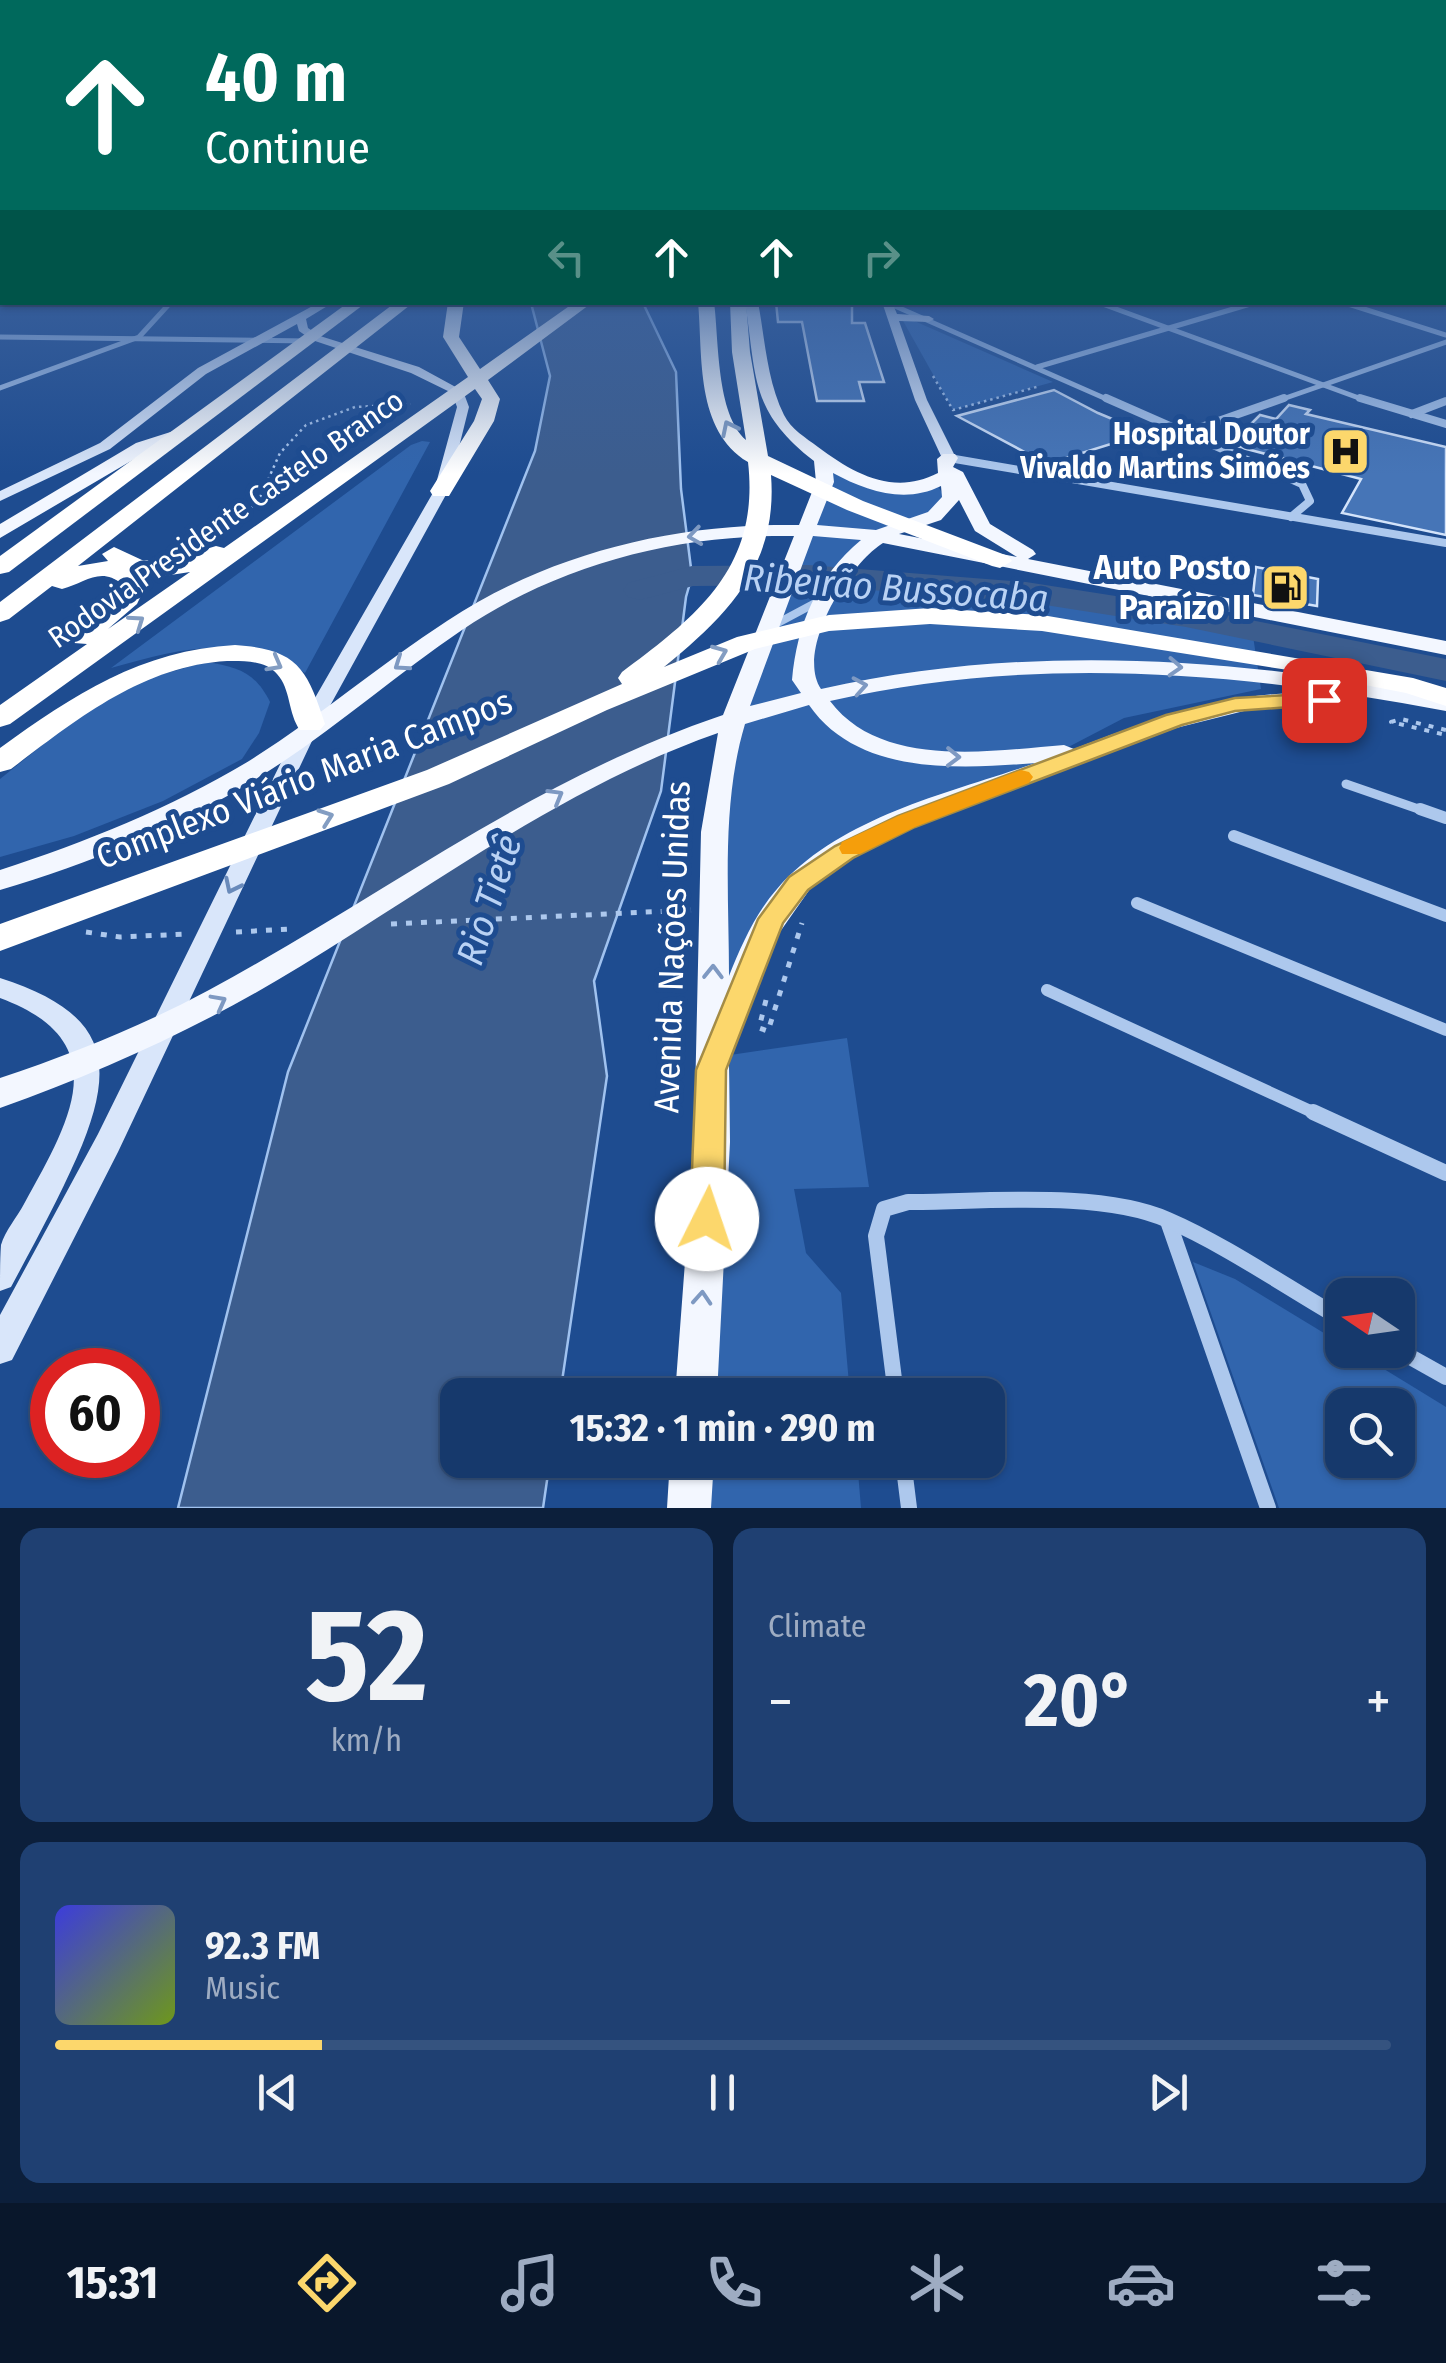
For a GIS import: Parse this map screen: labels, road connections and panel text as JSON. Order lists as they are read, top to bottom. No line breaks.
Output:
{"streets":{"highway":["Rodovia Presidente Castelo Branco","Complexo Viário Maria Campos"],"main road":["Avenida Nações Unidas"]},"one_way":["Complexo Viário Maria Campos","Avenida Nações Unidas"],"water":["Ribeirão Bussocaba","Rio Tietê"],"places":{"hospital":["Hospital Doutor Vivaldo Martins Simões"],"fuel station":["Auto Posto Paraízo II"]},"north":"left","page":{"turn":["40 m","Continue"],"limit":"60","trip":"15:32 · 1 min · 290 m","tile":[["52","km/h"],"Climate"],"heat":["−","20°","+"],"song":["92.3 FM","Music"],"tabs":"15:31"}}
